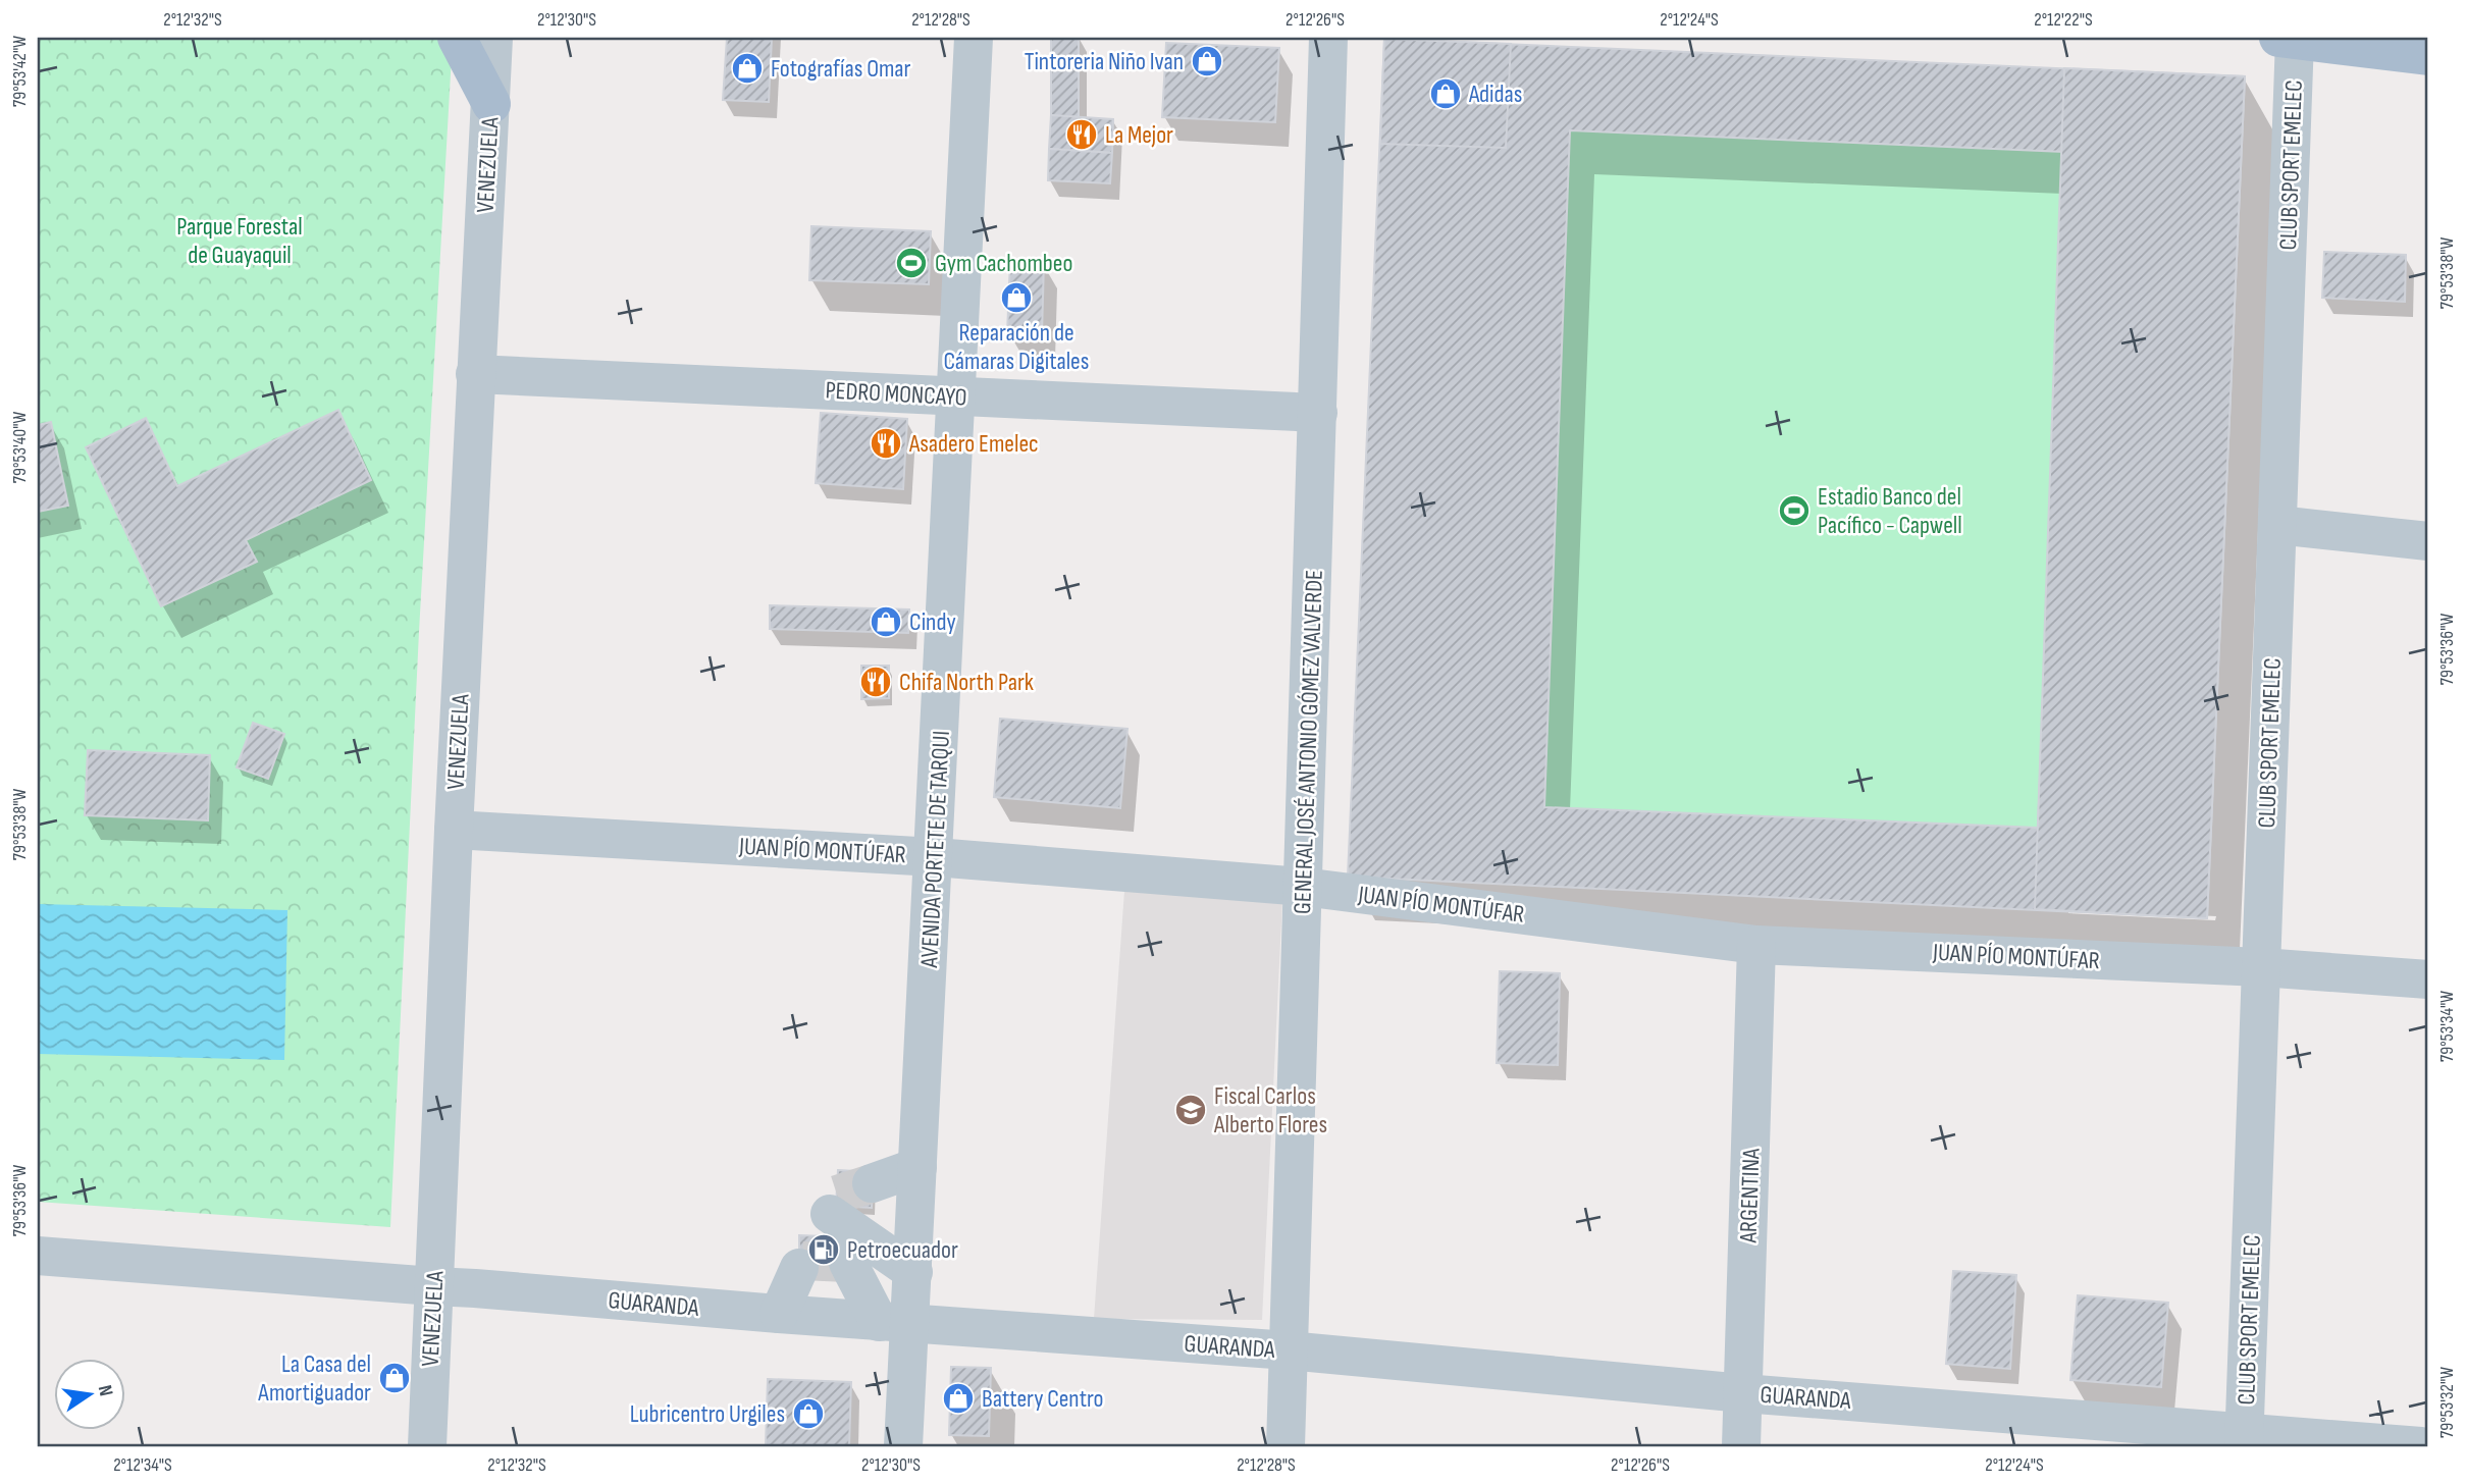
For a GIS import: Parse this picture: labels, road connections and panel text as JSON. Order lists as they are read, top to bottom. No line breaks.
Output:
{"streets":{"street":["VENEZUELA","CLUB SPORT EMELEC","PEDRO MONCAYO","GENERAL JOSÉ ANTONIO GÓMEZ VALVERDE","AVENIDA PORTETE DE TARQUI","JUAN PÍO MONTÚFAR","ARGENTINA","GUARANDA"]},"crossings":[["VENEZUELA","PEDRO MONCAYO"],["VENEZUELA","JUAN PÍO MONTÚFAR"],["VENEZUELA","GUARANDA"],["CLUB SPORT EMELEC","JUAN PÍO MONTÚFAR"],["CLUB SPORT EMELEC","GUARANDA"],["PEDRO MONCAYO","GENERAL JOSÉ ANTONIO GÓMEZ VALVERDE"],["PEDRO MONCAYO","AVENIDA PORTETE DE TARQUI"],["GENERAL JOSÉ ANTONIO GÓMEZ VALVERDE","JUAN PÍO MONTÚFAR"],["GENERAL JOSÉ ANTONIO GÓMEZ VALVERDE","GUARANDA"],["AVENIDA PORTETE DE TARQUI","JUAN PÍO MONTÚFAR"],["AVENIDA PORTETE DE TARQUI","GUARANDA"],["JUAN PÍO MONTÚFAR","ARGENTINA"],["ARGENTINA","GUARANDA"]],"parks":["Parque Forestal de Guayaquil"],"places":{"shop":["Tintoreria Niño Ivan","Fotografías Omar","Adidas","Reparación de Cámaras Digitales","Cindy","La Casa del Amortiguador","Battery Centro","Lubricentro Urgiles"],"restaurant":["La Mejor","Asadero Emelec","Chifa North Park"],"sports":["Gym Cachombeo","Estadio Banco del Pacífico - Capwell"],"school or university":["Fiscal Carlos Alberto Flores"],"fuel station":["Petroecuador"]},"north":"right","coordinates":["2°12'32\"S","2°12'30\"S","2°12'28\"S","2°12'26\"S","2°12'24\"S","2°12'22\"S","79°53'42\"W","79°53'38\"W","79°53'40\"W","79°53'36\"W","79°53'34\"W","79°53'32\"W","2°12'34\"S"]}
